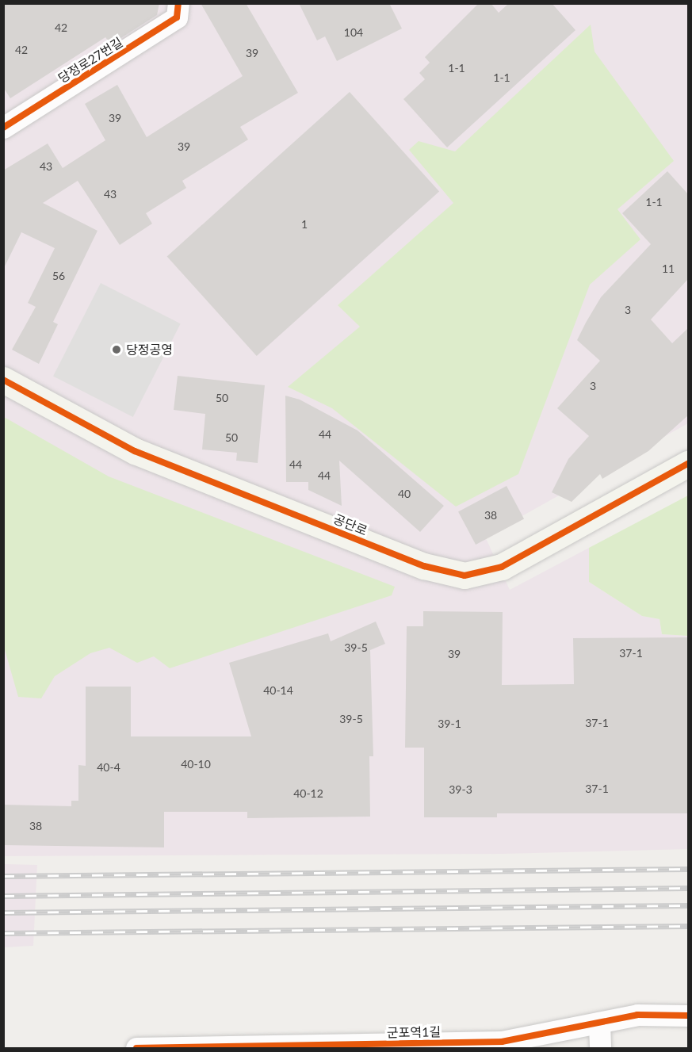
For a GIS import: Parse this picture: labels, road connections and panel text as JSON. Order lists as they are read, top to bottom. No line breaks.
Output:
{"streets":{"street":["당정로27번길","공단로","군포역1길"]},"places":["당정공영"],"house_numbers":["42","104","42","39","1-1","1-1","39","39","43","43","1-1","1","11","56","3","3","50","44","50","44","44","40","38","39-5","37-1","39","40-14","39-5","37-1","39-1","40-10","40-4","37-1","39-3","40-12","38"]}
